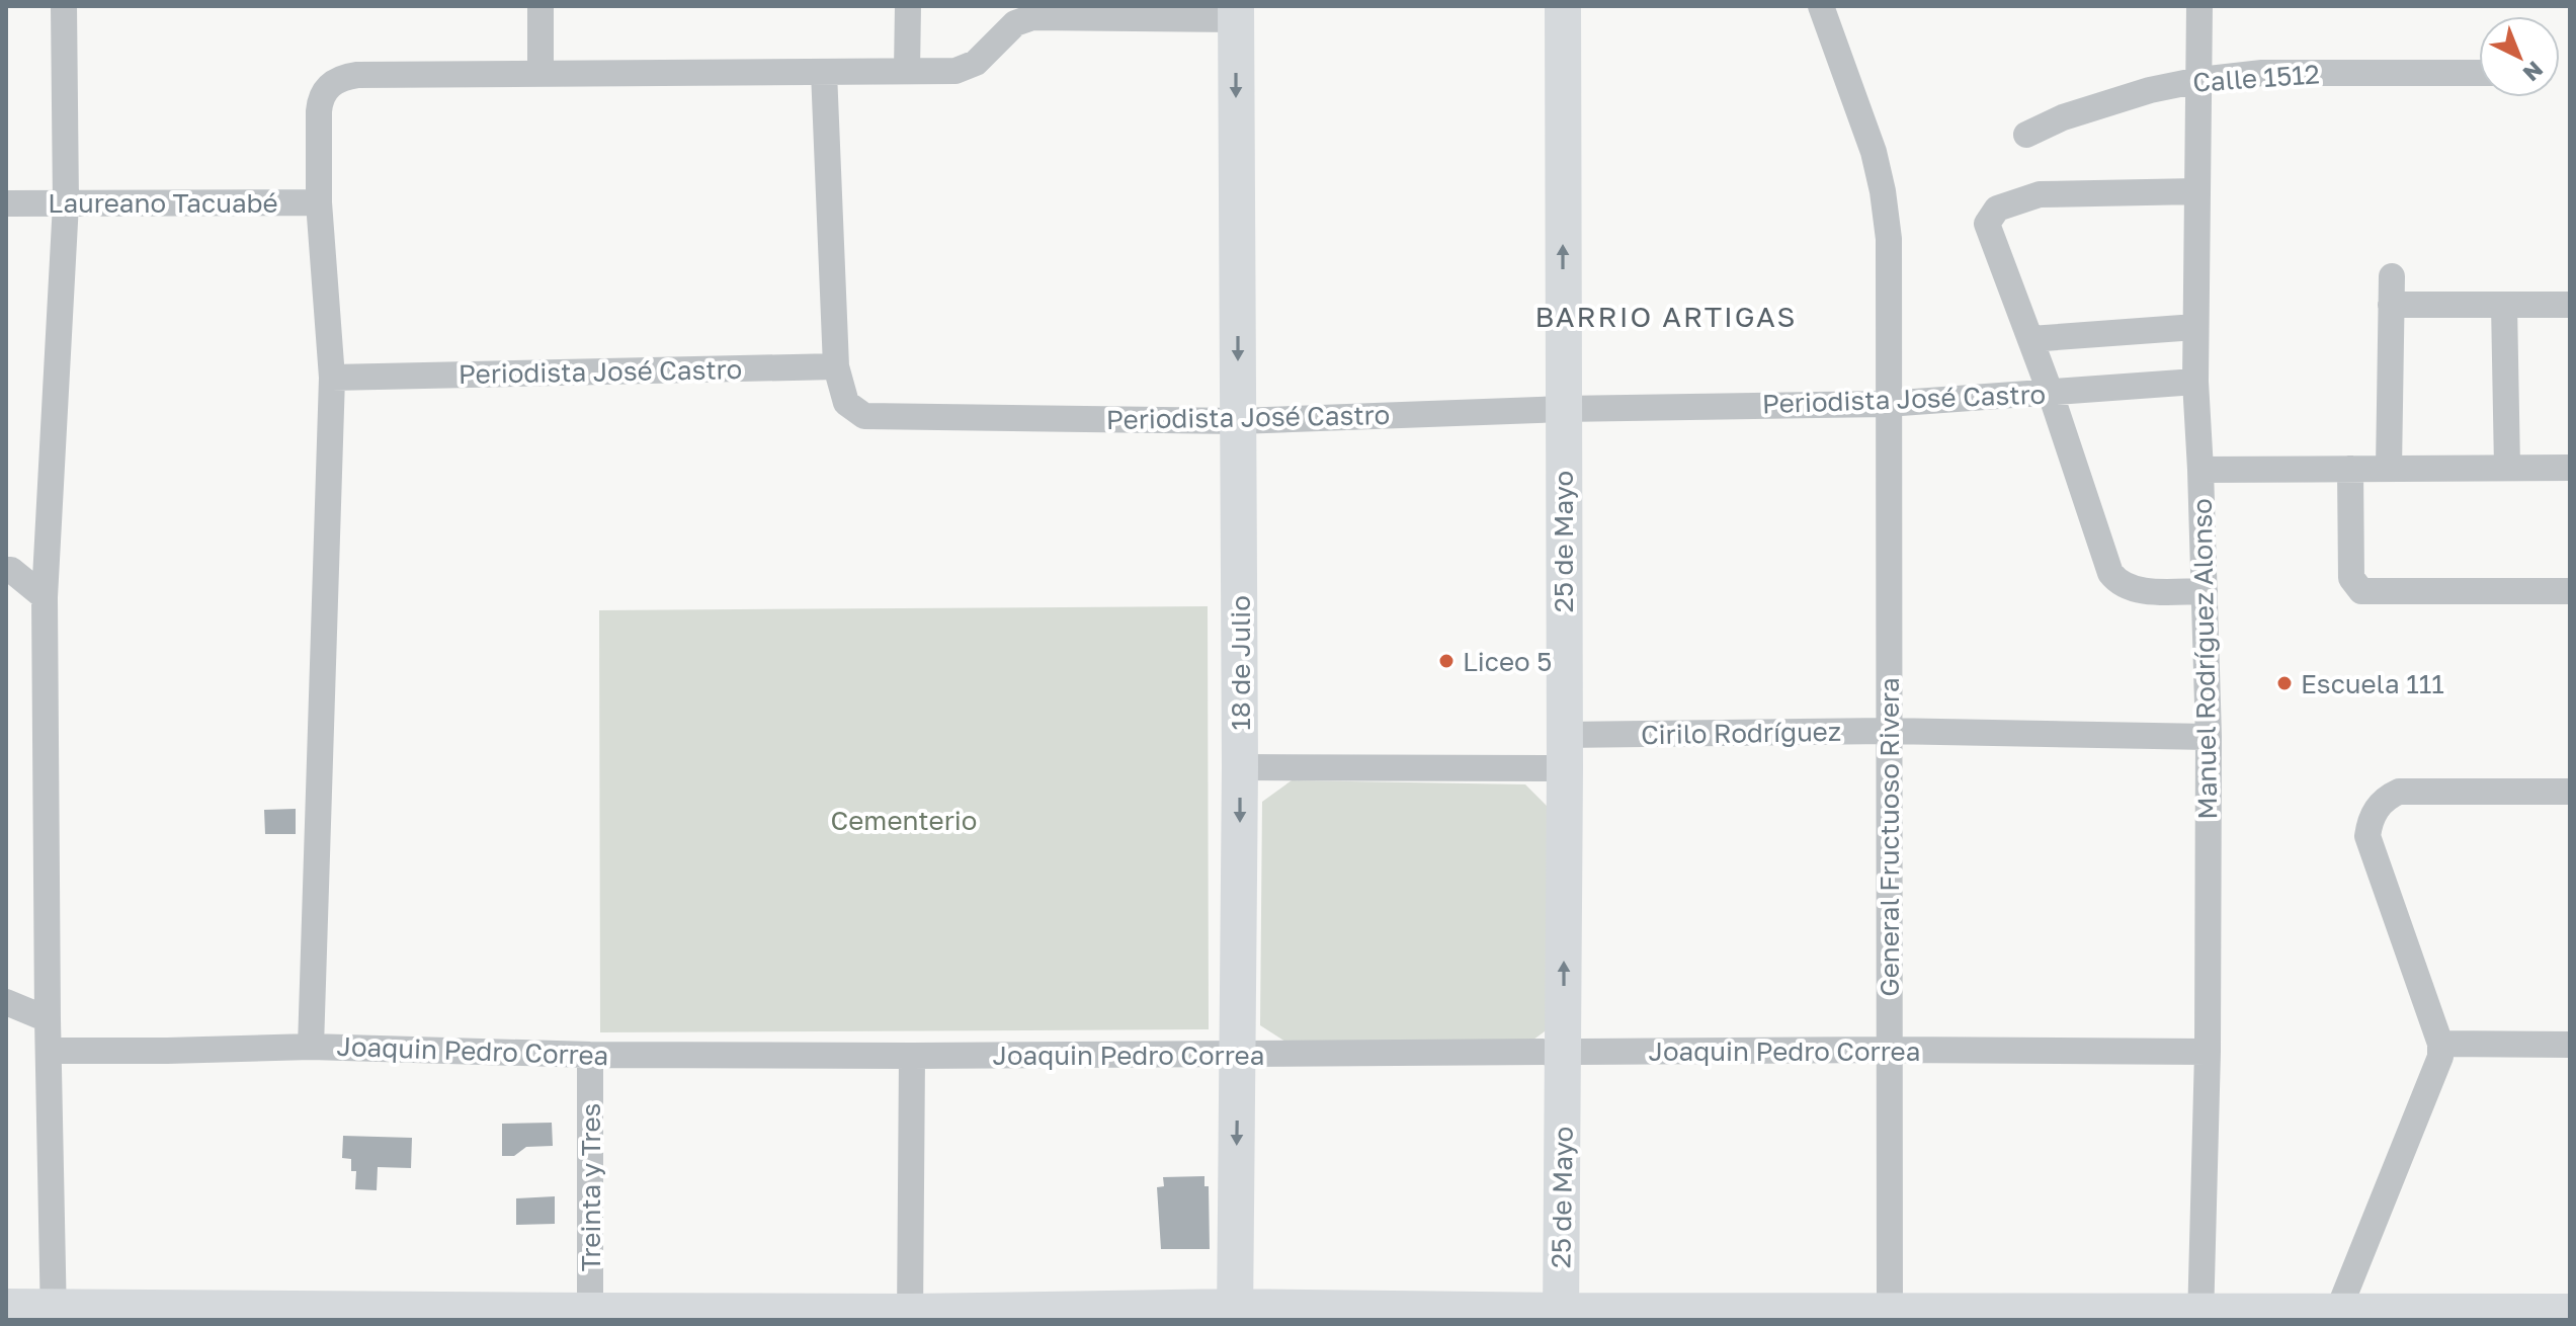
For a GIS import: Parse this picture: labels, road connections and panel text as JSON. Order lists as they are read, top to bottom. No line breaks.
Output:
{"streets":{"street":["Calle 1512","Laureano Tacuabé","Periodista José Castro","25 de Mayo","Manuel Rodríguez Alonso","18 de Julio","Cirilo Rodríguez","General Fructuoso Rivera","Joaquin Pedro Correa","Treinta y Tres"]},"crossings":[["Calle 1512","Manuel Rodríguez Alonso"],["Periodista José Castro","25 de Mayo"],["Periodista José Castro","Manuel Rodríguez Alonso"],["Periodista José Castro","18 de Julio"],["Periodista José Castro","General Fructuoso Rivera"],["25 de Mayo","Cirilo Rodríguez"],["25 de Mayo","Joaquin Pedro Correa"],["Manuel Rodríguez Alonso","Cirilo Rodríguez"],["Manuel Rodríguez Alonso","Joaquin Pedro Correa"],["18 de Julio","Cirilo Rodríguez"],["18 de Julio","Joaquin Pedro Correa"],["Cirilo Rodríguez","General Fructuoso Rivera"],["General Fructuoso Rivera","Joaquin Pedro Correa"],["Joaquin Pedro Correa","Treinta y Tres"]],"one_way":["25 de Mayo","18 de Julio"],"districts":["BARRIO ARTIGAS"],"parks":["Cementerio"],"places":["Liceo 5","Escuela 111"],"north":"bottom right"}
